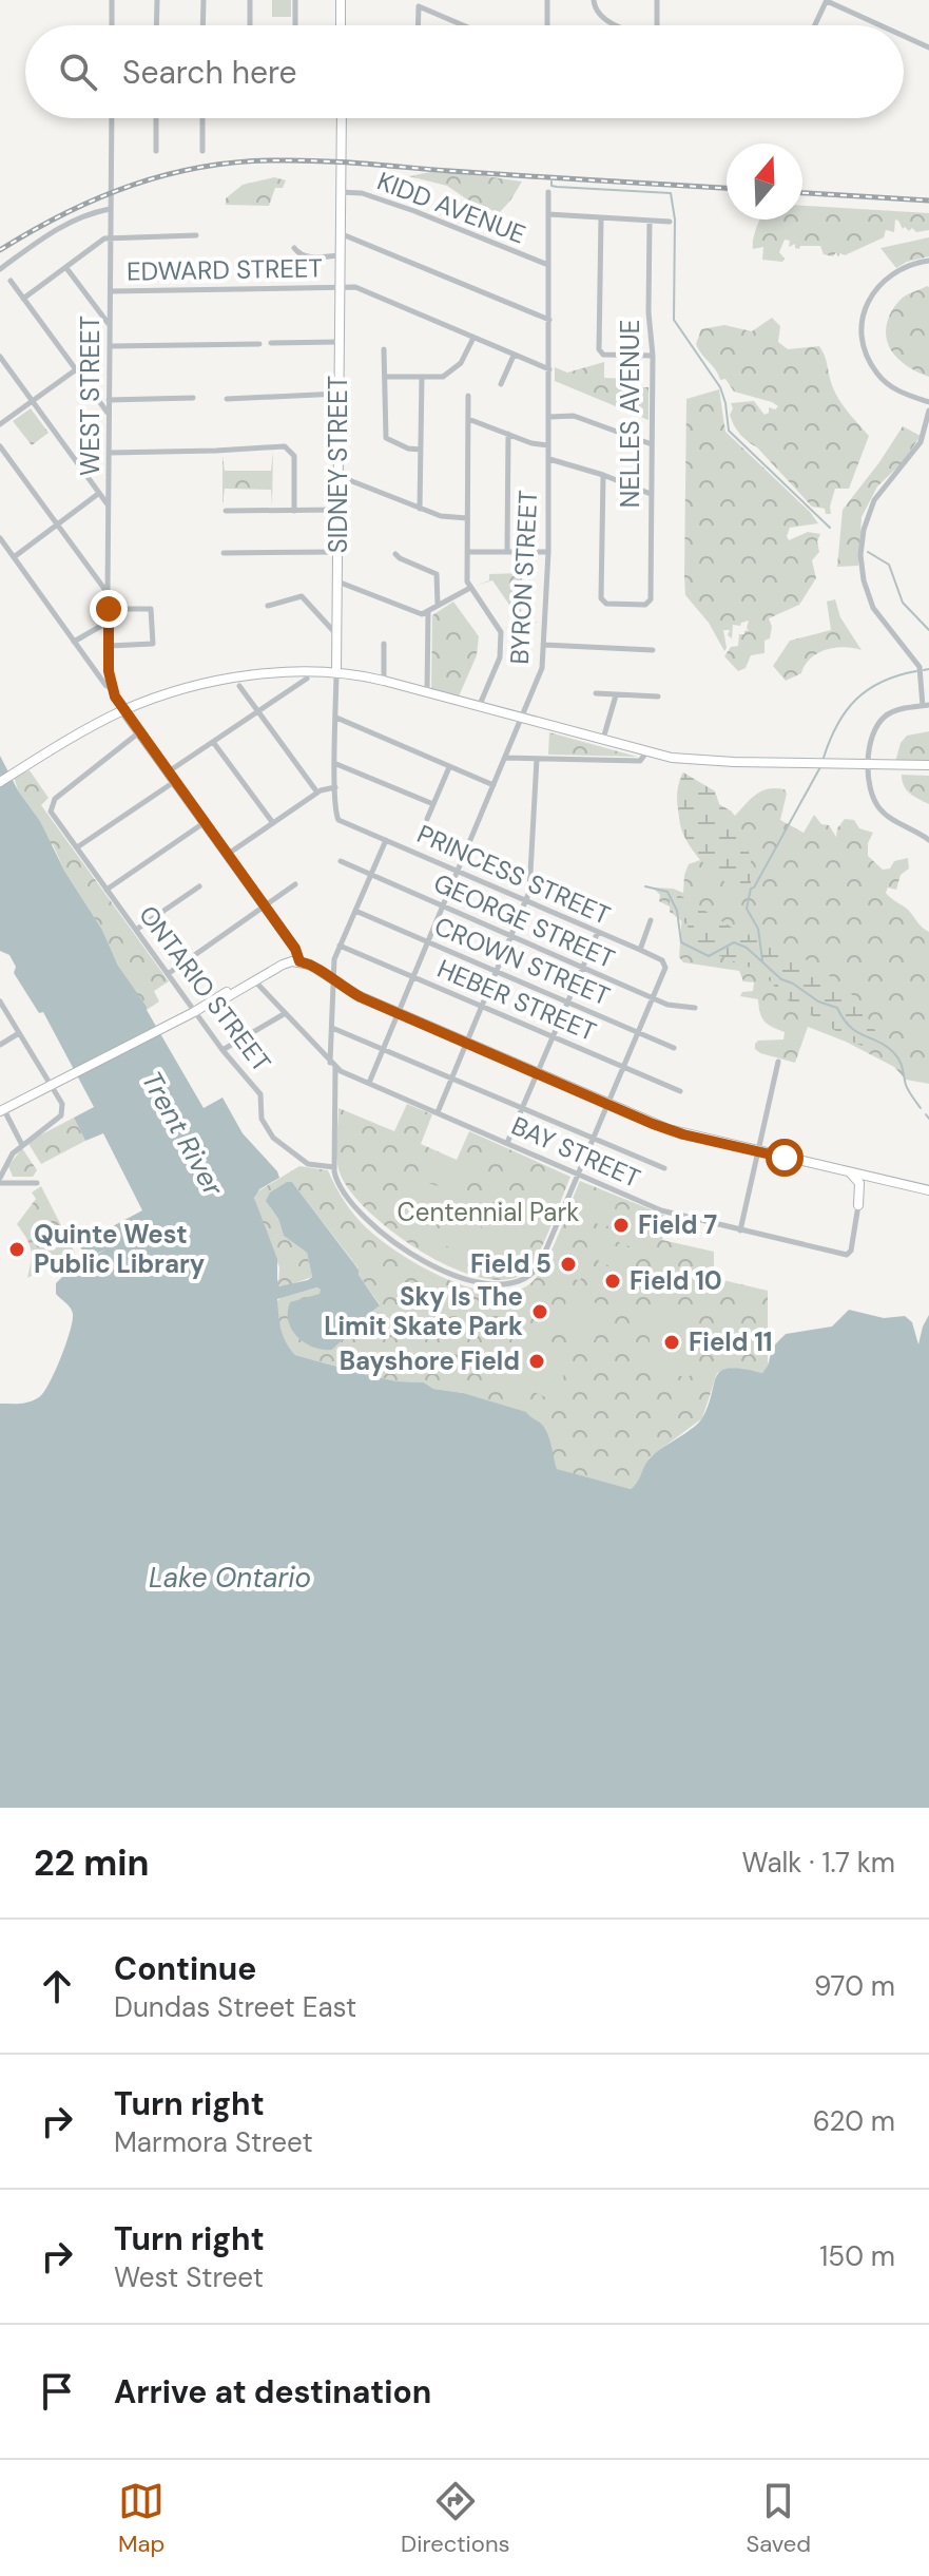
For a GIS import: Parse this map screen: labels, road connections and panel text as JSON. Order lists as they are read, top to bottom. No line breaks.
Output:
{"streets":{"main road":["SIDNEY STREET"],"street":["KIDD AVENUE","EDWARD STREET","WEST STREET","NELLES AVENUE","BYRON STREET","PRINCESS STREET","GEORGE STREET","CROWN STREET","ONTARIO STREET","HEBER STREET","BAY STREET"]},"crossings":[["KIDD AVENUE","SIDNEY STREET"],["KIDD AVENUE","BYRON STREET"],["EDWARD STREET","WEST STREET"],["EDWARD STREET","SIDNEY STREET"],["EDWARD STREET","BYRON STREET"],["SIDNEY STREET","PRINCESS STREET"],["BYRON STREET","PRINCESS STREET"],["BYRON STREET","GEORGE STREET"],["BYRON STREET","CROWN STREET"],["BYRON STREET","HEBER STREET"],["BYRON STREET","BAY STREET"],["PRINCESS STREET","GEORGE STREET"]],"water":["Trent River","Lake Ontario"],"parks":["Centennial Park"],"places":["Field 7","Quinte West Public Library","Field 5","Field 10","Sky Is The Limit Skate Park","Field 11","Bayshore Field"],"north":"top","page":{"search":"Search here","heading":["22 min","Walk · 1.7 km"],"list":[["Continue","Dundas Street East","970 m"],["Turn right","Marmora Street","620 m"],["Turn right","West Street","150 m"],"Arrive at destination"],"nav":["Map","Directions","Saved"]}}
